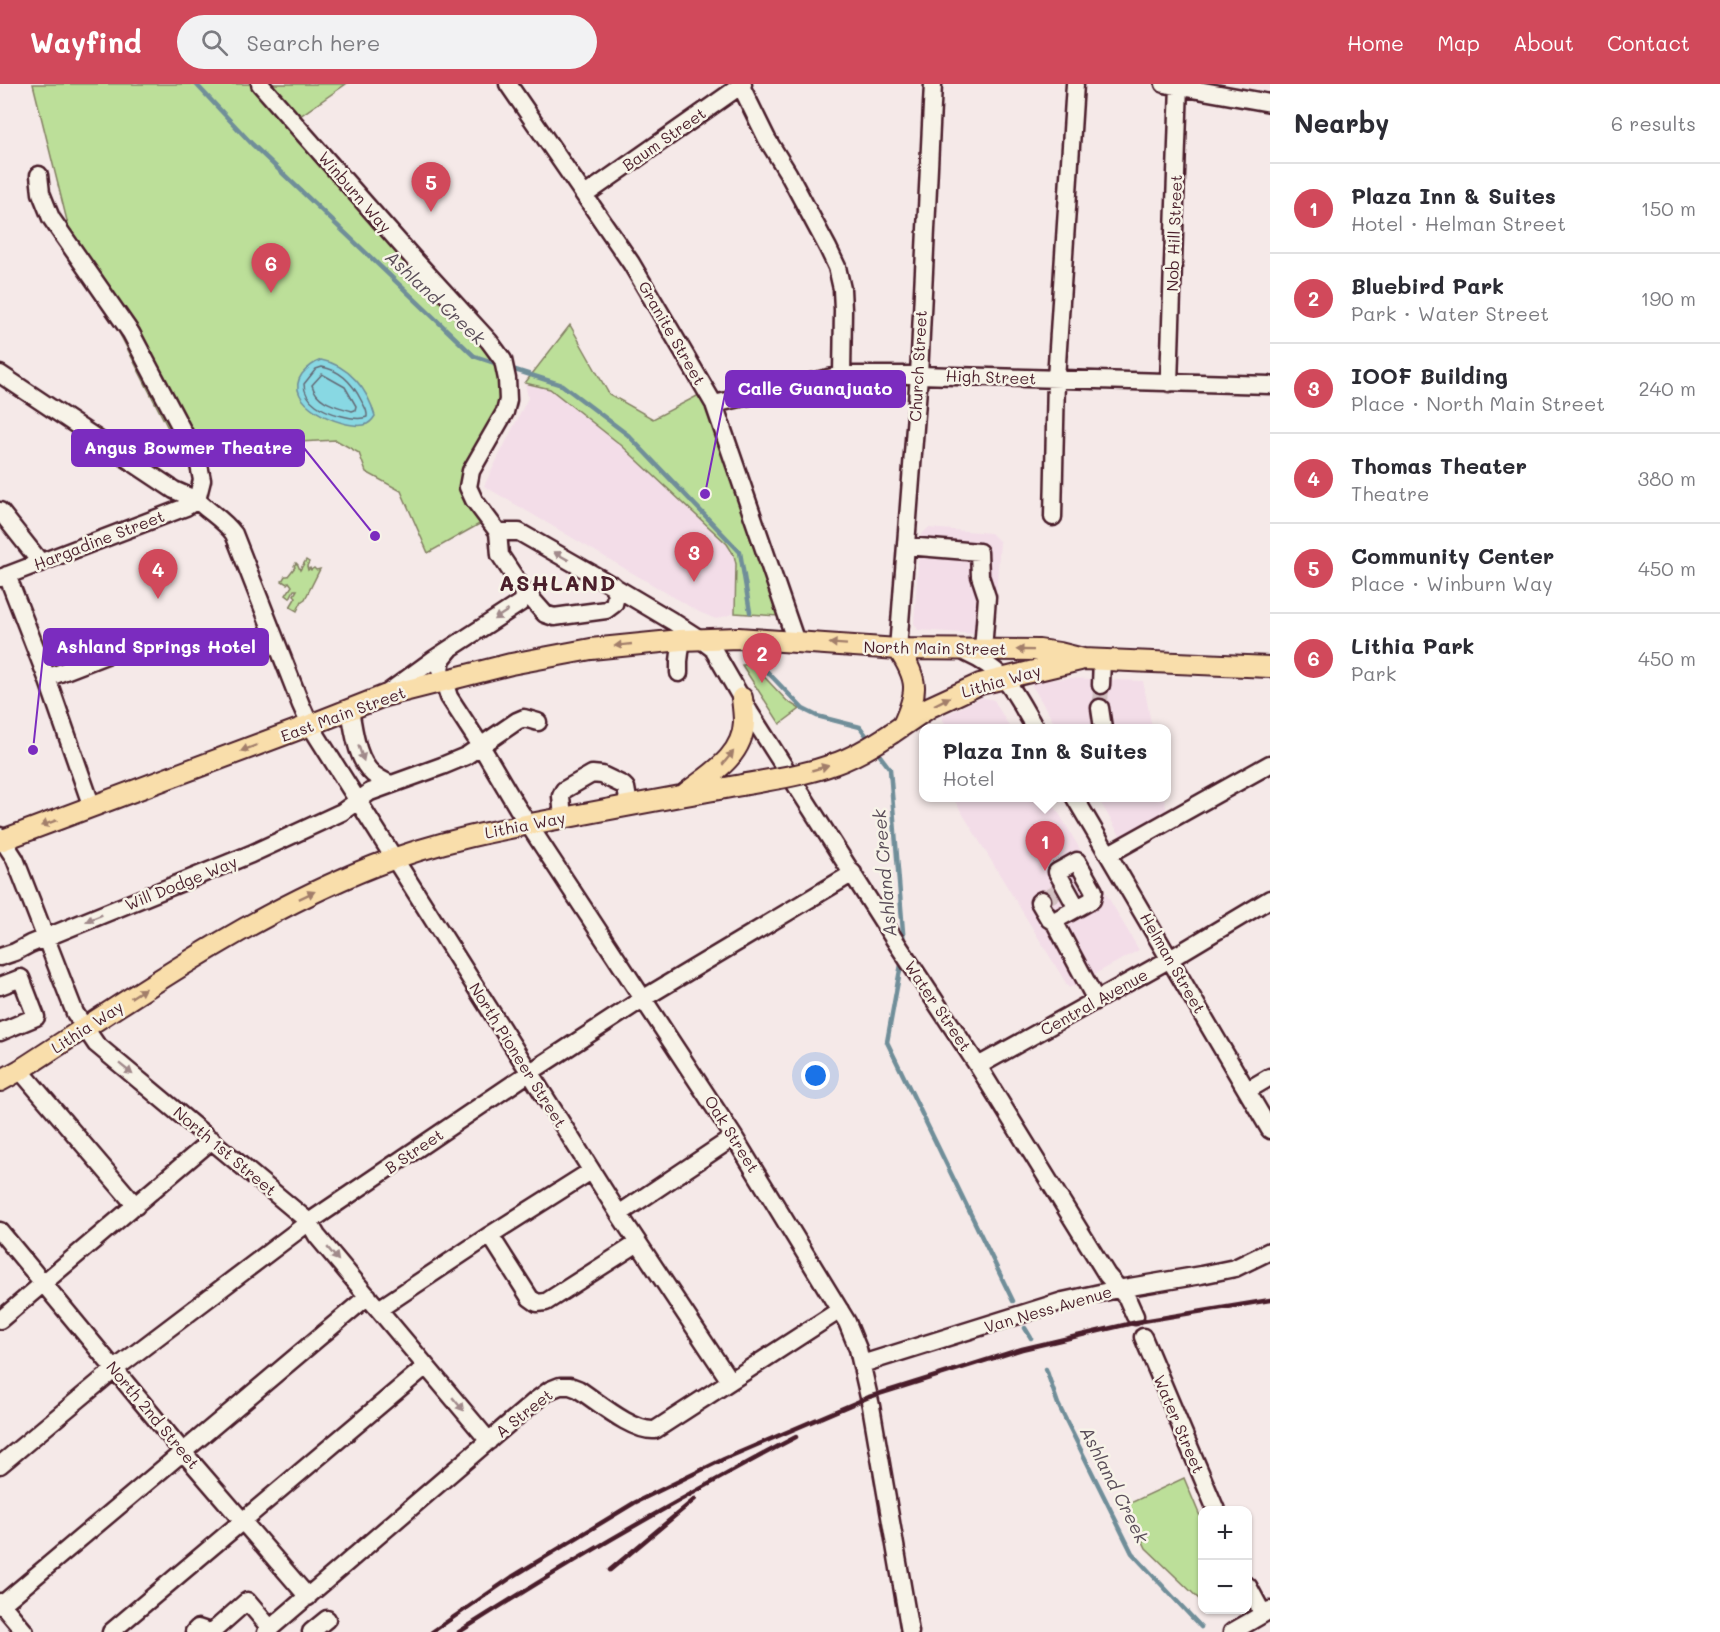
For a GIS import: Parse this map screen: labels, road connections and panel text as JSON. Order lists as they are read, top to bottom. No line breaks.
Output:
{"streets":{"main road":["North Main Street","Lithia Way","East Main Street"],"street":["Baum Street","Winburn Way","Nob Hill Street","Granite Street","Church Street","High Street","Hargadine Street","Will Dodge Way","Helman Street","Central Avenue","Water Street","North Pioneer Street","Oak Street","North 1st Street","B Street","Van Ness Avenue","A Street","North 2nd Street"]},"crossings":[["Baum Street","Granite Street"],["Nob Hill Street","High Street"],["Granite Street","High Street"],["Granite Street","North Main Street"],["Church Street","High Street"],["Church Street","North Main Street"],["Hargadine Street","North Pioneer Street"],["North Main Street","Lithia Way"],["North Main Street","East Main Street"],["North Main Street","Water Street"],["Lithia Way","North Pioneer Street"],["Lithia Way","Oak Street"],["Lithia Way","North 1st Street"],["East Main Street","Water Street"],["East Main Street","North Pioneer Street"],["East Main Street","Oak Street"],["East Main Street","North 1st Street"],["Will Dodge Way","North Pioneer Street"],["Will Dodge Way","Oak Street"],["Will Dodge Way","North 1st Street"],["Helman Street","Central Avenue"],["Central Avenue","Water Street"],["Water Street","B Street"],["Water Street","Van Ness Avenue"],["North Pioneer Street","B Street"],["North Pioneer Street","A Street"],["Oak Street","B Street"],["Oak Street","Van Ness Avenue"],["Oak Street","A Street"],["North 1st Street","B Street"],["North 1st Street","A Street"],["B Street","North 2nd Street"],["A Street","North 2nd Street"]],"one_way":["North Main Street","Lithia Way","East Main Street","Will Dodge Way"],"districts":["ASHLAND"],"water":["Ashland Creek"],"places":["Calle Guanajuato","Angus Bowmer Theatre","Ashland Springs Hotel"],"page":{"header":"Wayfind","search":"Search here","nav":["Home","Map","About","Contact"],"heading":["Nearby","6 results"],"pins":["5","6","3","4","2","1"],"list":[{"mark":"1","name":"Plaza Inn & Suites","note":"Hotel · Helman Street","value":"150 m"},{"mark":"2","name":"Bluebird Park","note":"Park · Water Street","value":"190 m"},{"mark":"3","name":"IOOF Building","note":"Place · North Main Street","value":"240 m"},{"mark":"4","name":"Thomas Theater","note":"Theatre","value":"380 m"},{"mark":"5","name":"Community Center","note":"Place · Winburn Way","value":"450 m"},{"mark":"6","name":"Lithia Park","note":"Park","value":"450 m"}],"popup":["Plaza Inn & Suites","Hotel"],"map_buttons":["+","−"]}}
